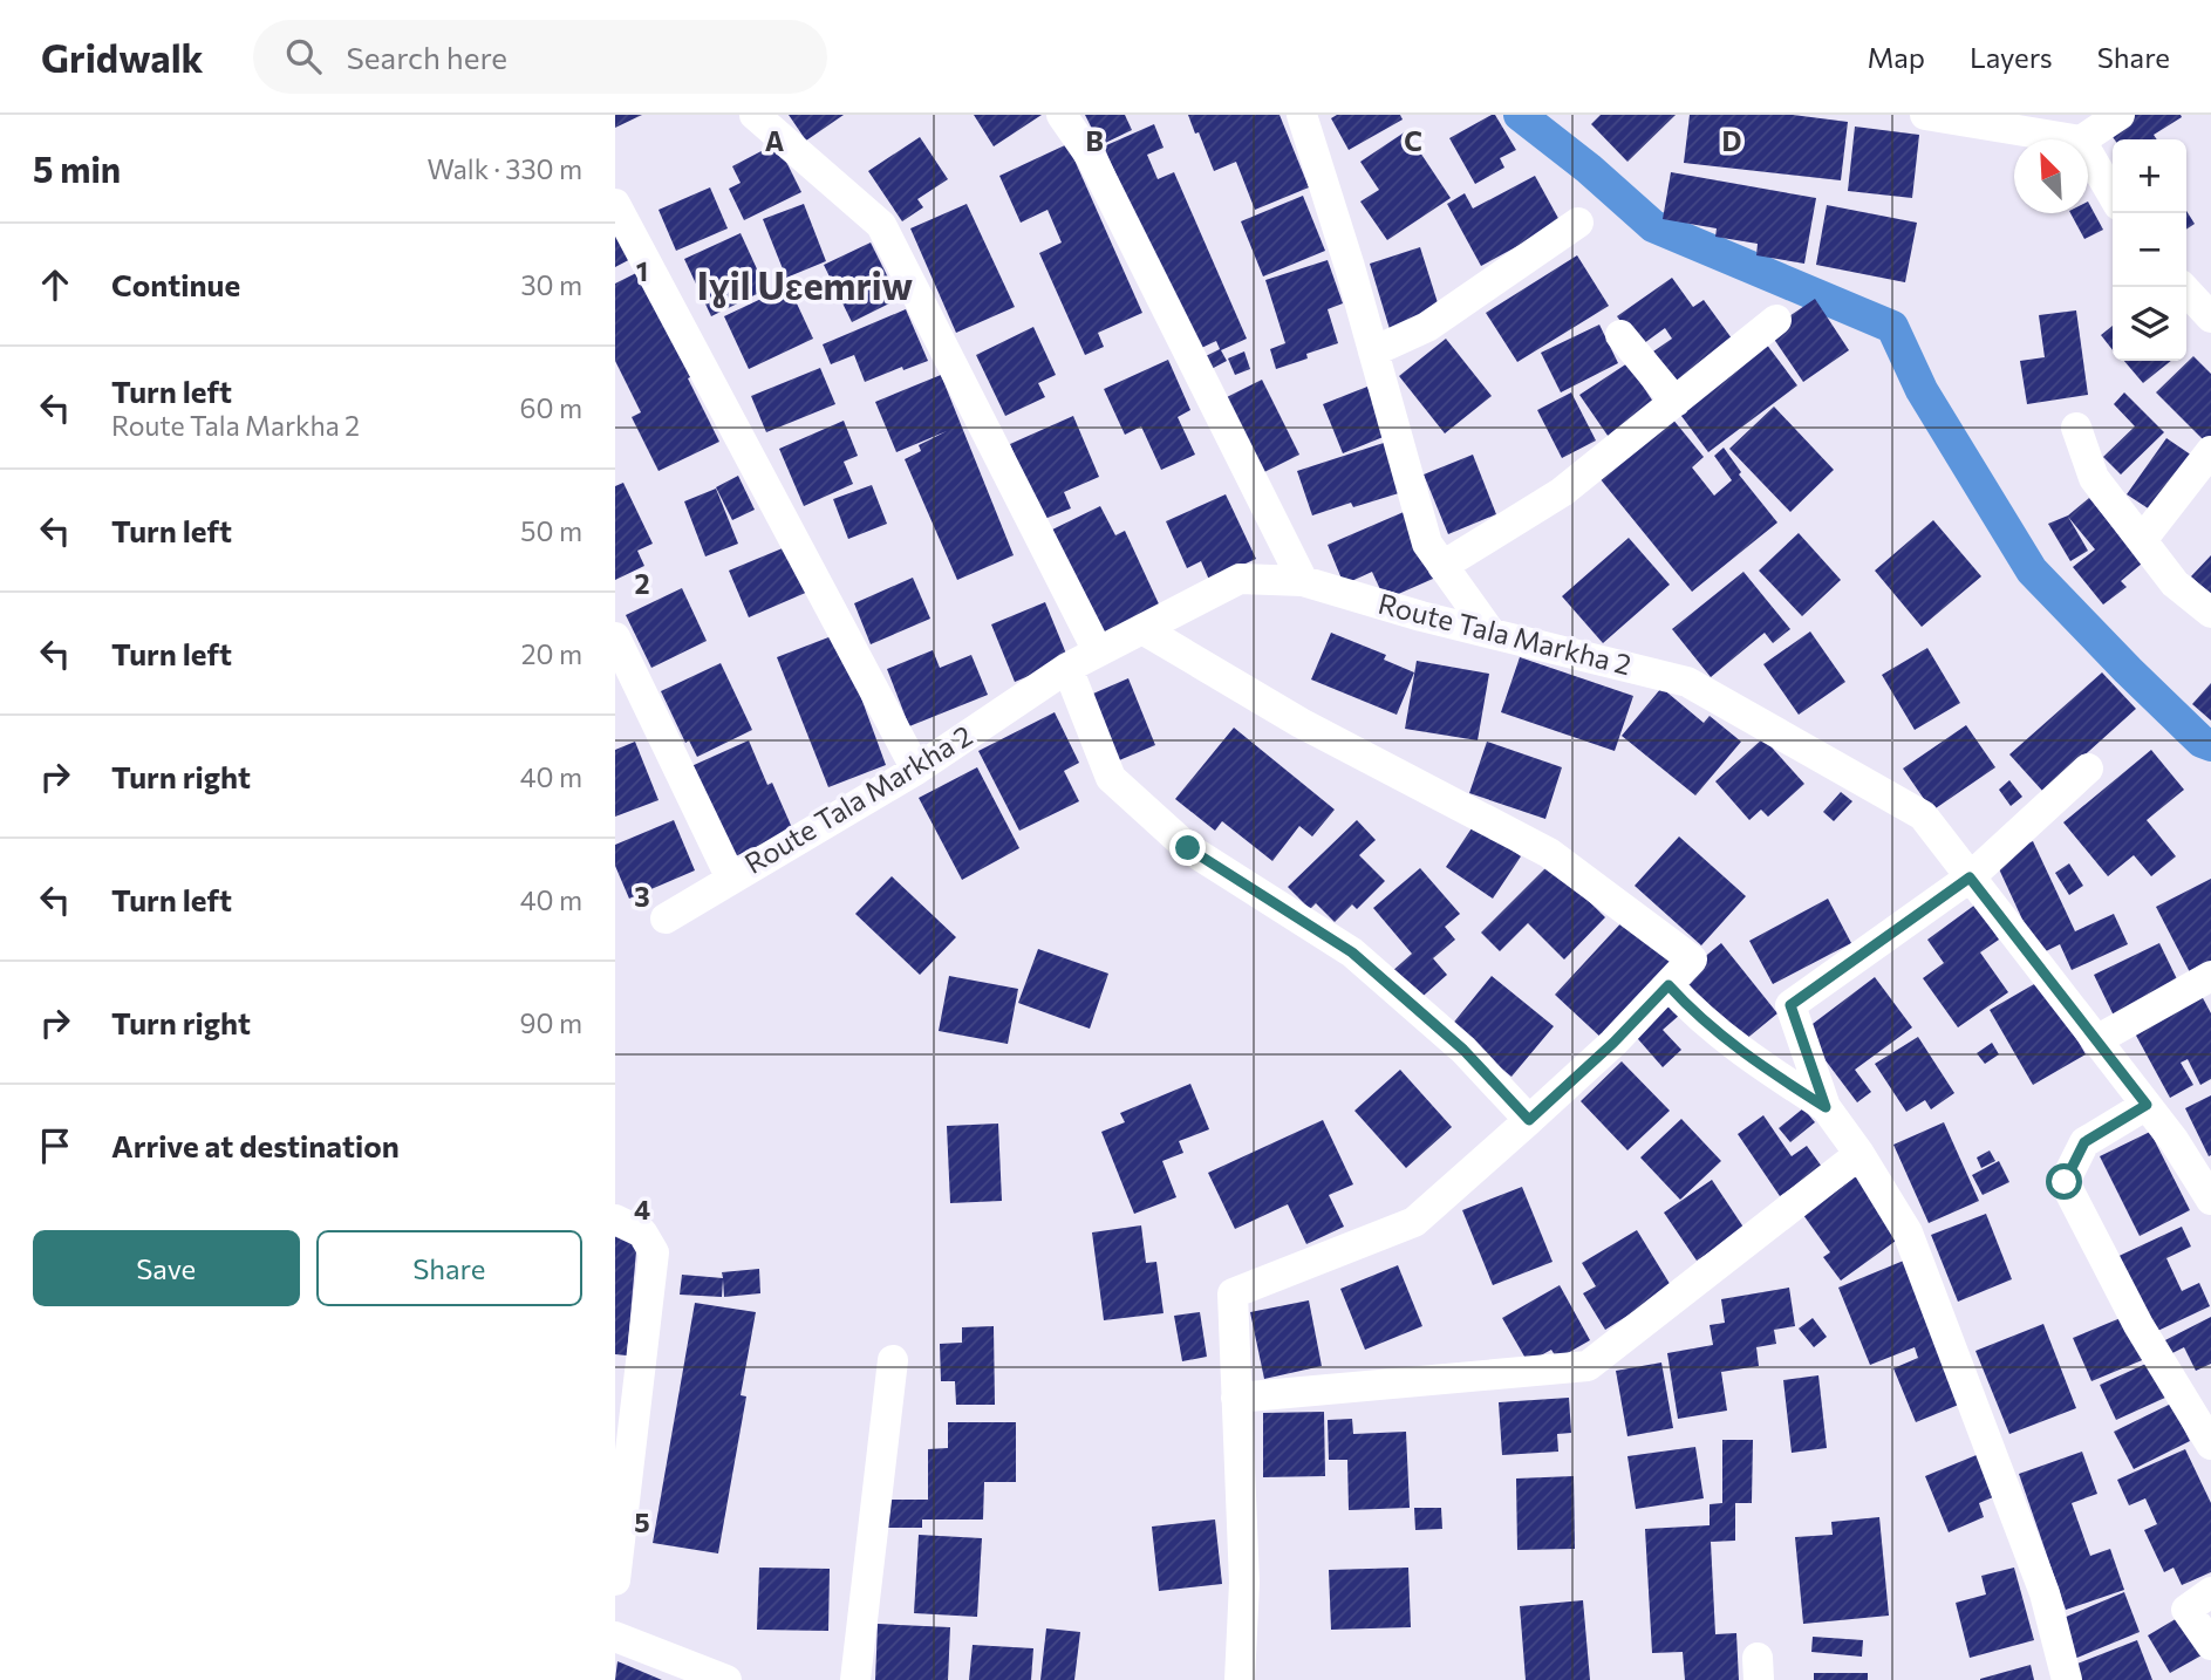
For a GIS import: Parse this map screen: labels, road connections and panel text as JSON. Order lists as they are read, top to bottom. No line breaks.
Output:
{"streets":{"street":["Route Tala Markha 2"]},"districts":["Iɣil Uɛemriw"],"north":"top left","page":{"header":"Gridwalk","search":"Search here","nav":["Map","Layers","Share"],"heading":["5 min","Walk · 330 m"],"map_buttons":["+","−"],"list":[["Continue","30 m"],["Turn left","Route Tala Markha 2","60 m"],["Turn left","50 m"],["Turn left","20 m"],["Turn right","40 m"],["Turn left","40 m"],["Turn right","90 m"],"Arrive at destination"],"buttons":["Save","Share"]},"grid":{"columns":["A","B","C","D"],"rows":["1","2","3","4","5"]}}
